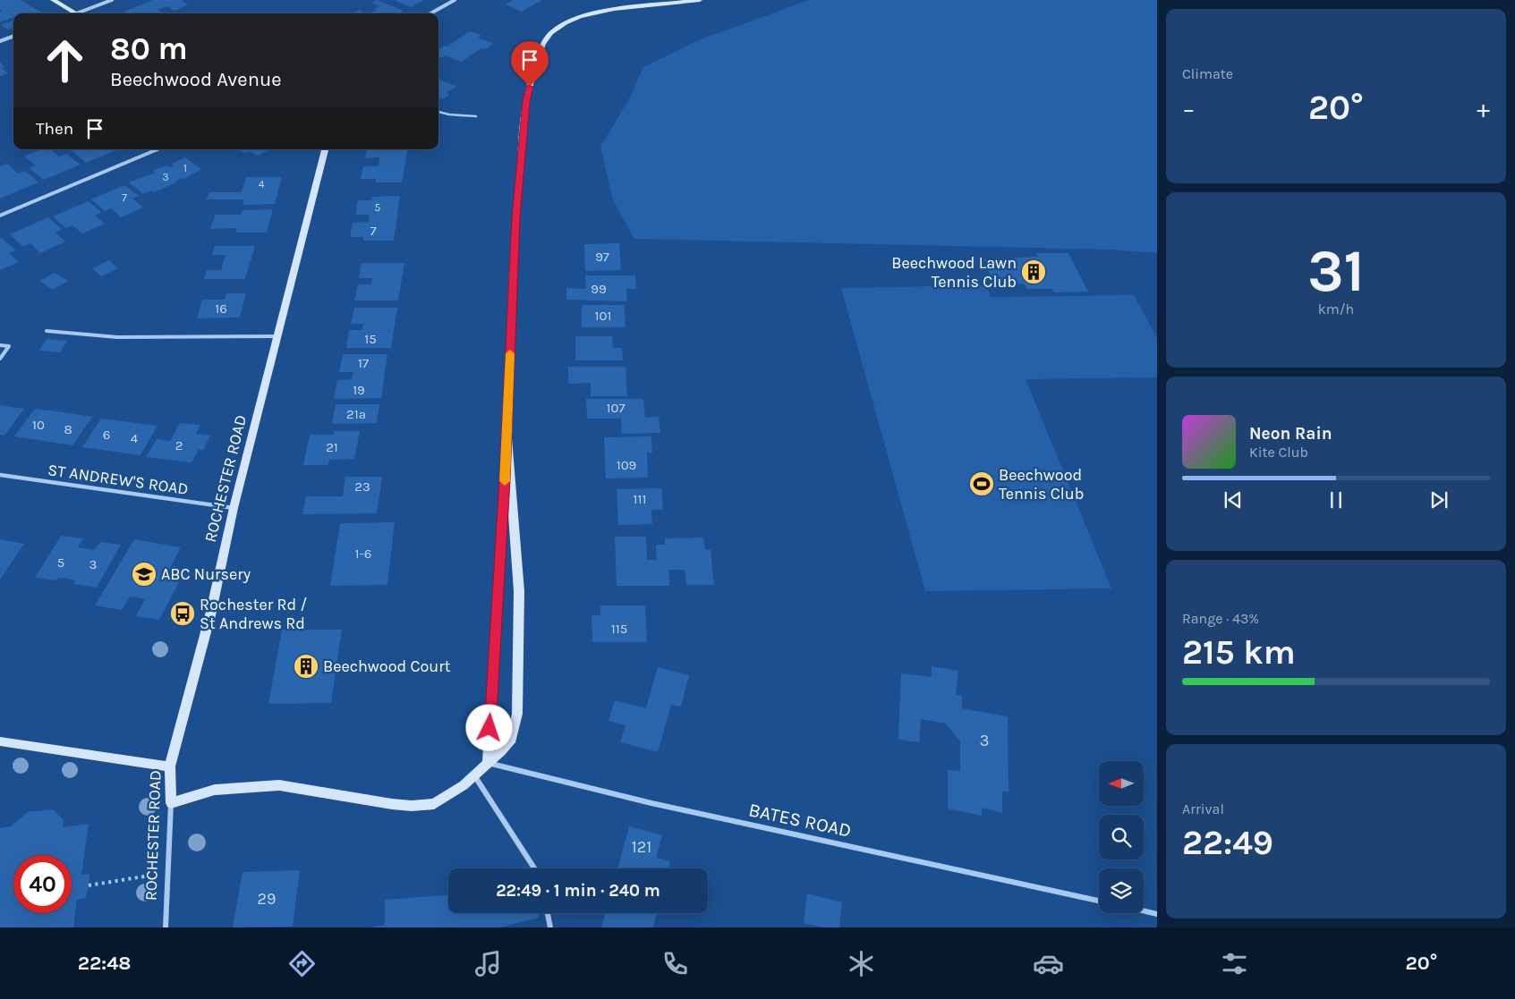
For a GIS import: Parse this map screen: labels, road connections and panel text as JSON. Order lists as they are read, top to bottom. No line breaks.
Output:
{"streets":{"street":["ROCHESTER ROAD","ST ANDREW'S ROAD","BATES ROAD"]},"crossings":[["ROCHESTER ROAD","ST ANDREW'S ROAD"]],"places":{"building":["Beechwood Lawn Tennis Club","Beechwood Court"],"sports":["Beechwood Tennis Club"],"school or university":["ABC Nursery"],"bus stop":["Rochester Rd / St Andrews Rd"]},"house_numbers":["1","3","4","7","5","7","97","99","16","101","15","17","19","107","21a","10","8","6","4","2","21","109","23","111","1-6","5","3","115","3","121","29"],"north":"left","page":{"tile":["Climate",["31","km/h"],["Range · 43%","215 km"],["Arrival","22:49"]],"turn":["80 m","Beechwood Avenue"],"heat":["−","20°","+"],"then":"Then","song":["Neon Rain","Kite Club"],"limit":"40","trip":"22:49 · 1 min · 240 m","tabs":["22:48","20°"]}}
